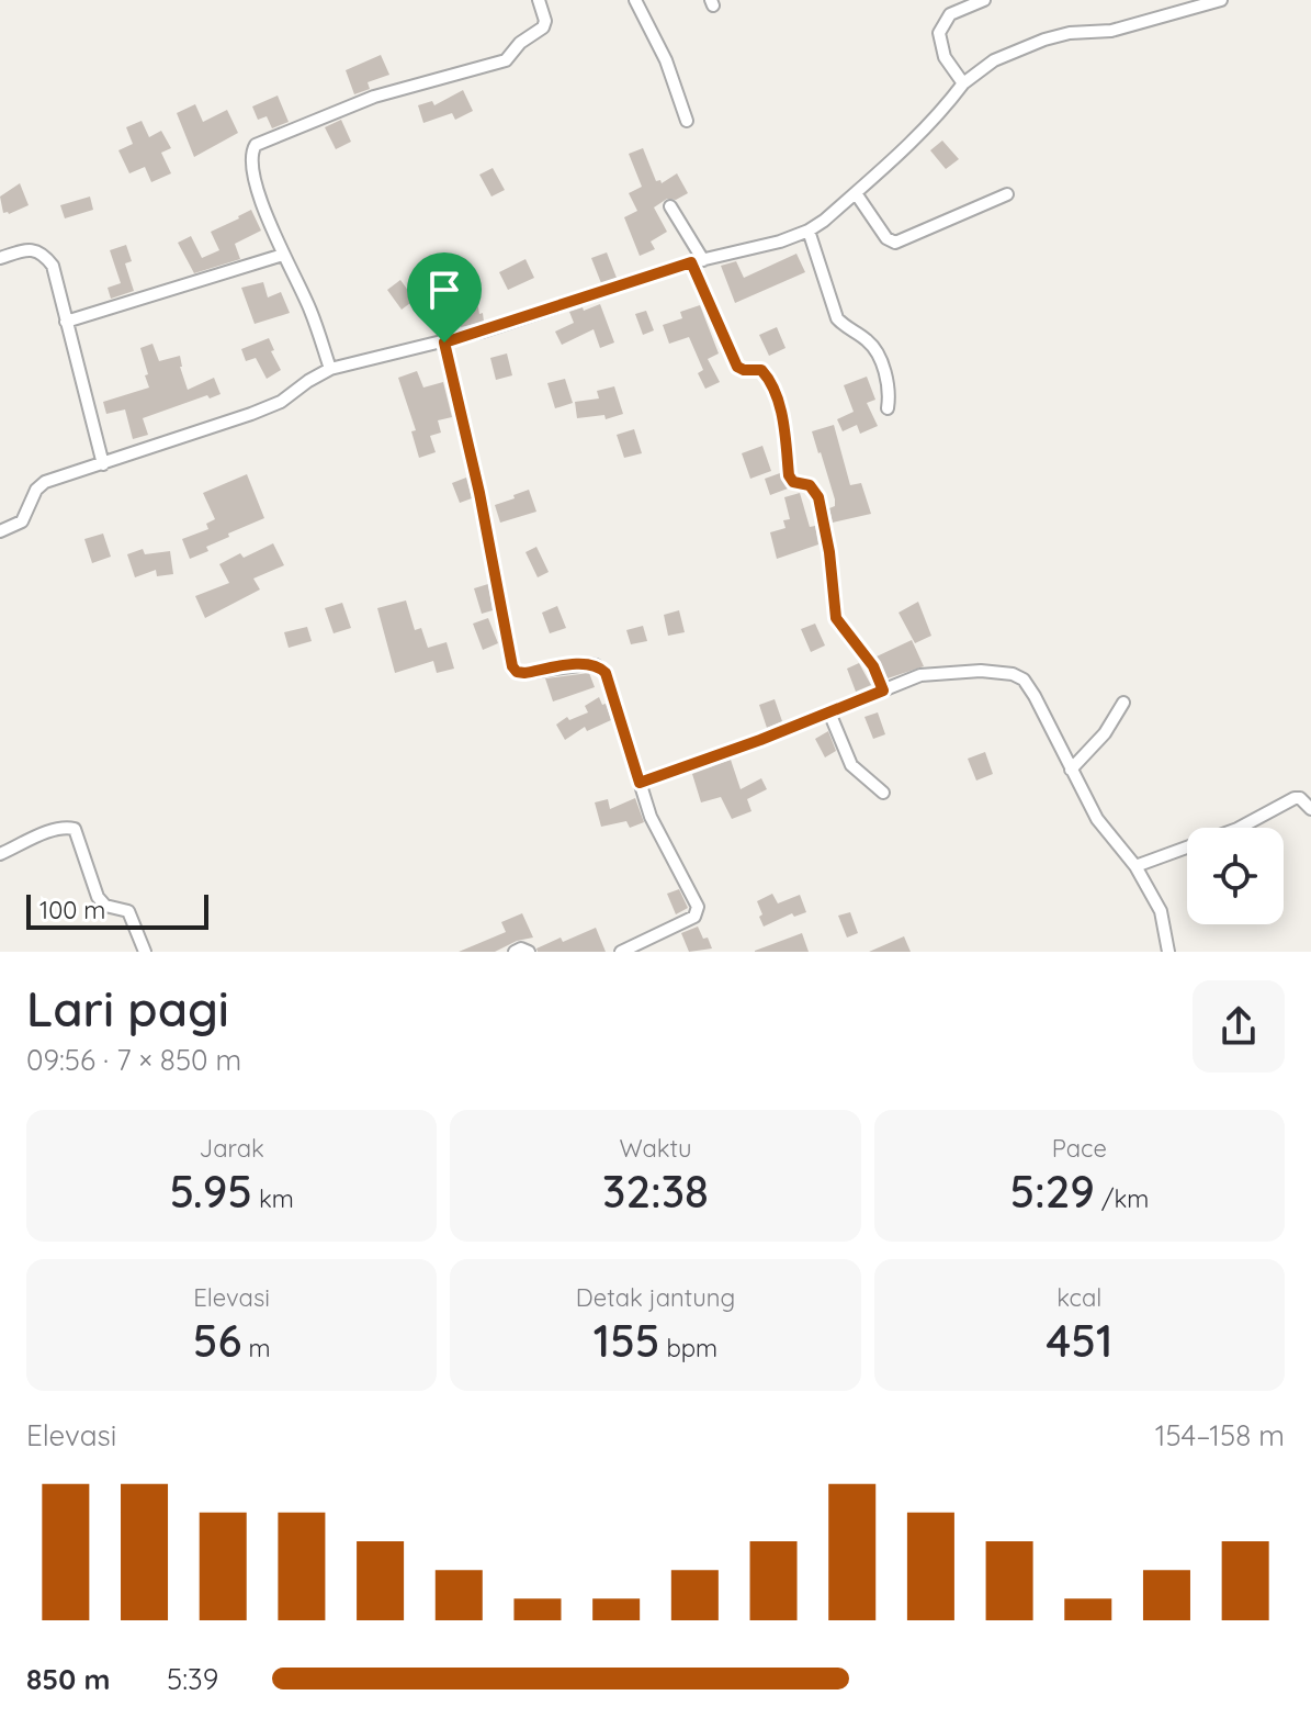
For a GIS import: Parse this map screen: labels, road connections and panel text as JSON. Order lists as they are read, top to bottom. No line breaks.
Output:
{"scale_bar":"100 m","page":{"scale":"100 m","heading":["Lari pagi","09:56 · 7 × 850 m"],"stats":[["Jarak","5.95 km"],["Waktu","32:38"],["Pace","5:29 /km"],["Elevasi","56 m"],["Detak jantung","155 bpm"],["kcal","451"]],"chart":["Elevasi","154–158 m"],"list":[{"name":"850 m","note":"5:39"}]}}
